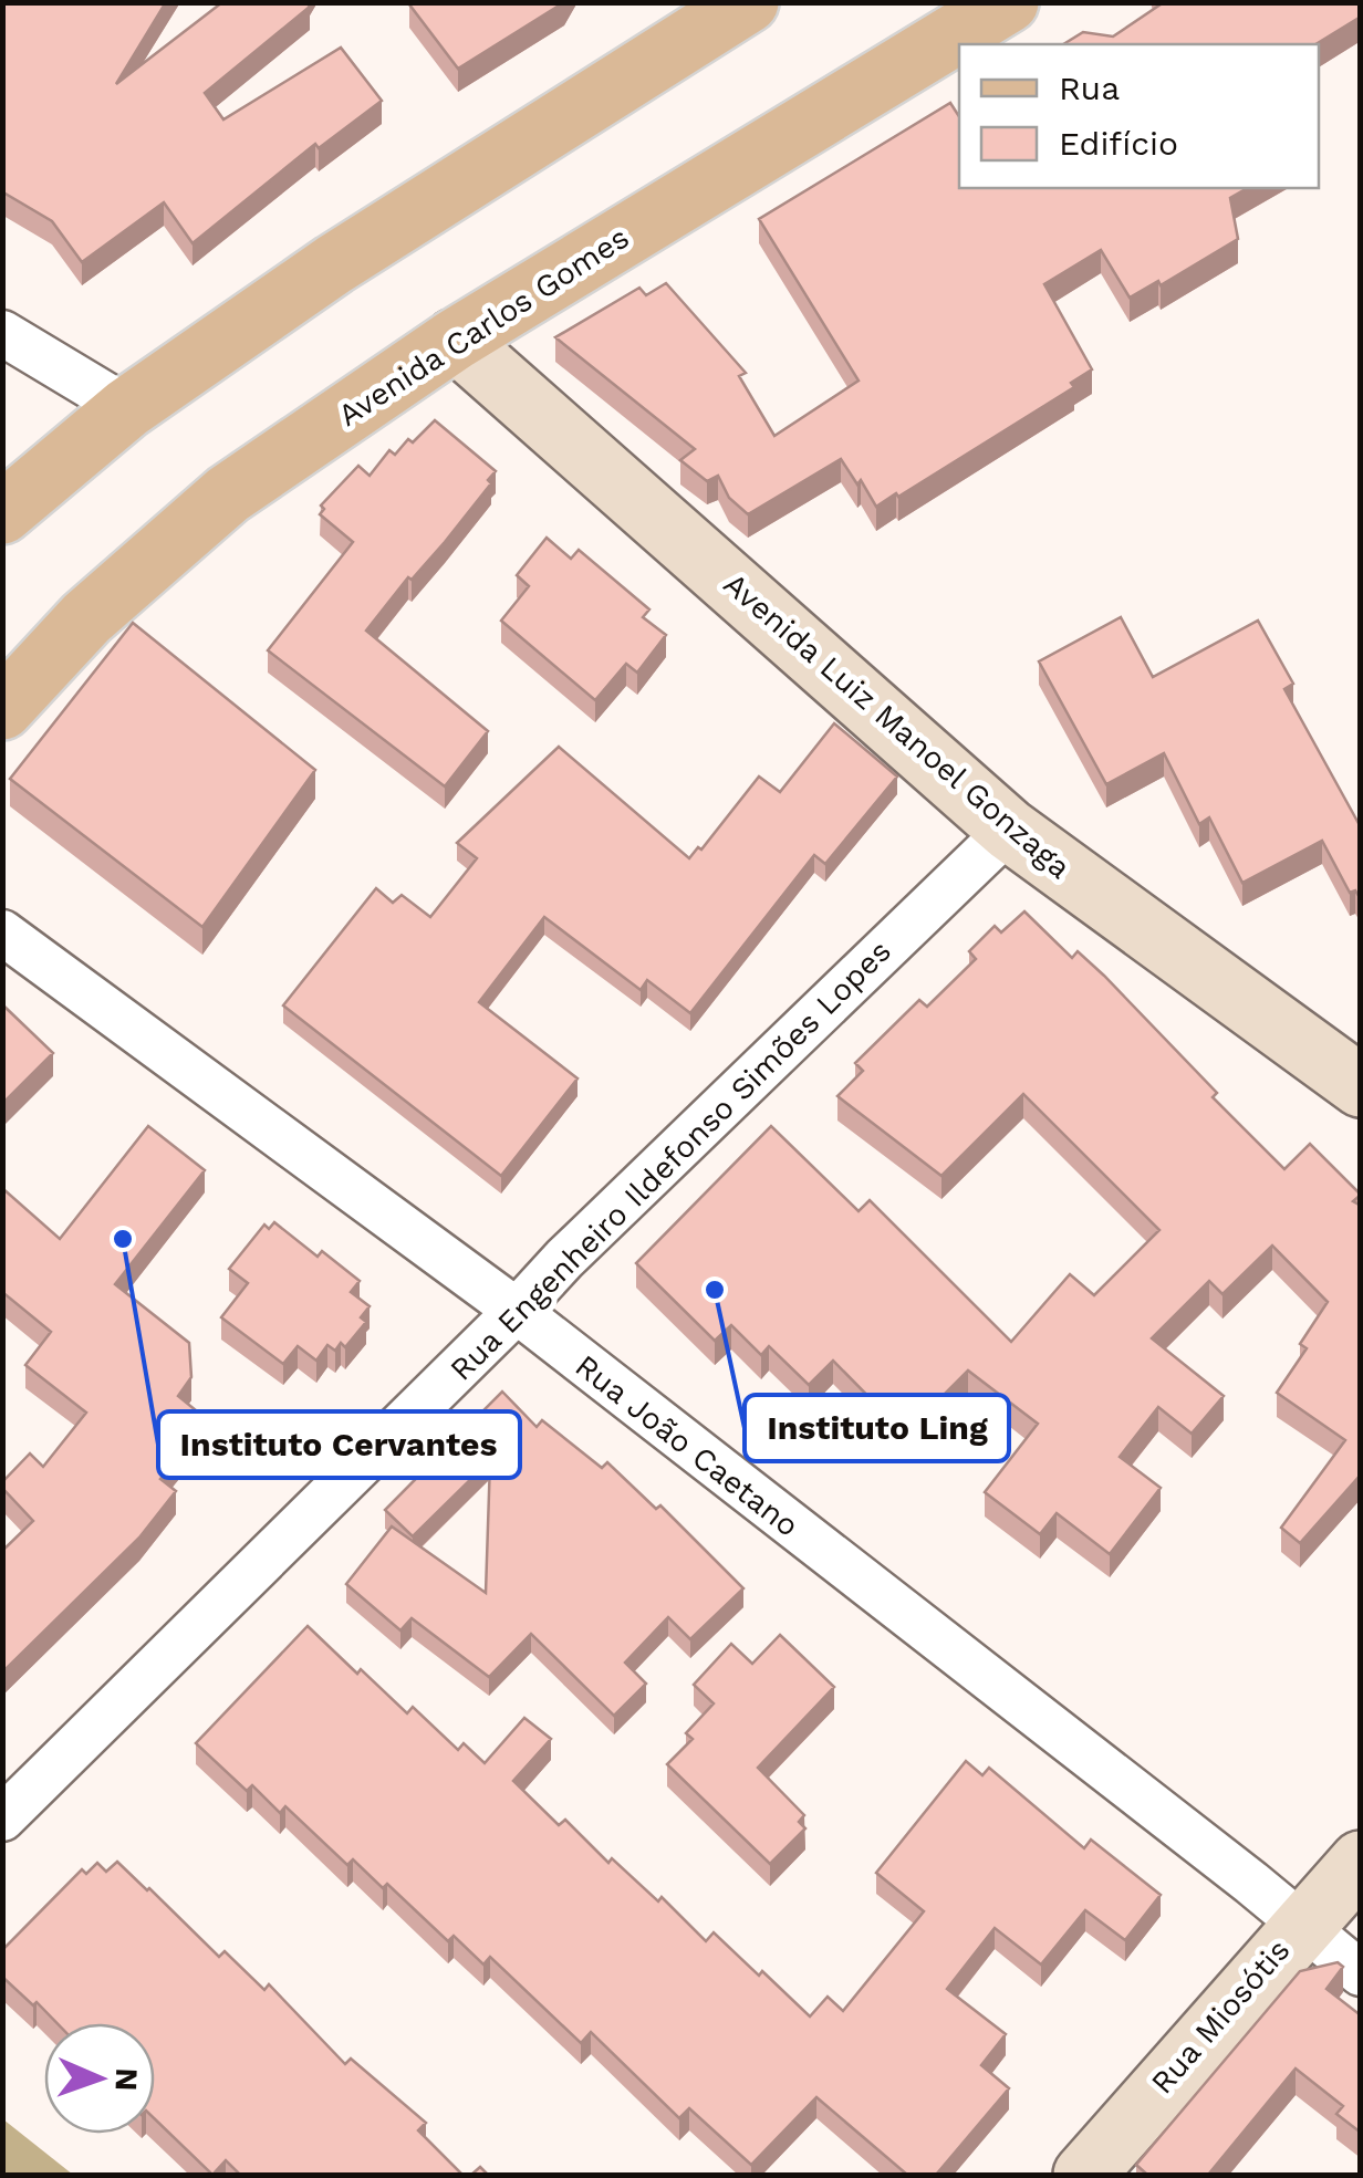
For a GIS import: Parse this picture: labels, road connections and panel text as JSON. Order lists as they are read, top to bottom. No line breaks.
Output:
{"streets":{"main road":["Avenida Carlos Gomes"],"street":["Avenida Luiz Manoel Gonzaga","Rua Engenheiro Ildefonso Simões Lopes","Rua João Caetano","Rua Miosótis"]},"crossings":[["Avenida Carlos Gomes","Avenida Luiz Manoel Gonzaga"],["Avenida Luiz Manoel Gonzaga","Rua Engenheiro Ildefonso Simões Lopes"],["Rua Engenheiro Ildefonso Simões Lopes","Rua João Caetano"],["Rua João Caetano","Rua Miosótis"]],"places":["Instituto Cervantes","Instituto Ling"],"legend":["Rua","Edifício"],"north":"right"}
